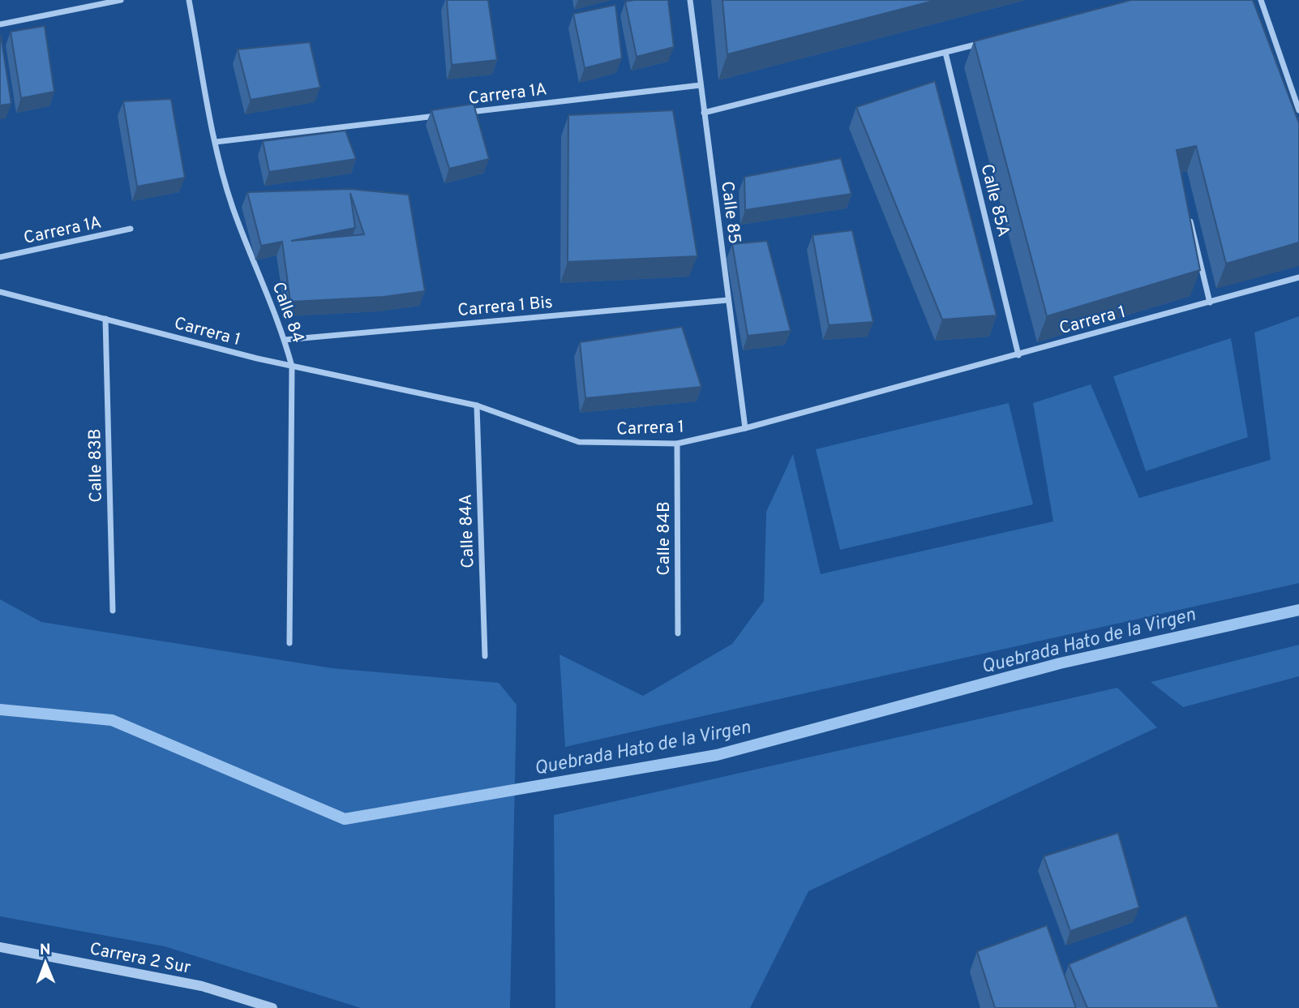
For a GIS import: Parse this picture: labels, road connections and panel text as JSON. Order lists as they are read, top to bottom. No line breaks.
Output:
{"streets":{"street":["Carrera 1A","Calle 85A","Calle 85","Carrera 1 Bis","Calle 84","Carrera 1","Calle 83B","Calle 84A","Calle 84B","Carrera 2 Sur"]},"crossings":[["Carrera 1A","Calle 85"],["Carrera 1A","Calle 84"],["Calle 85A","Carrera 1"],["Calle 85","Carrera 1 Bis"],["Calle 85","Carrera 1"],["Carrera 1 Bis","Calle 84"],["Calle 84","Carrera 1"],["Carrera 1","Calle 83B"],["Carrera 1","Calle 84A"],["Carrera 1","Calle 84B"]],"water":["Quebrada Hato de la Virgen"],"north":"top"}
